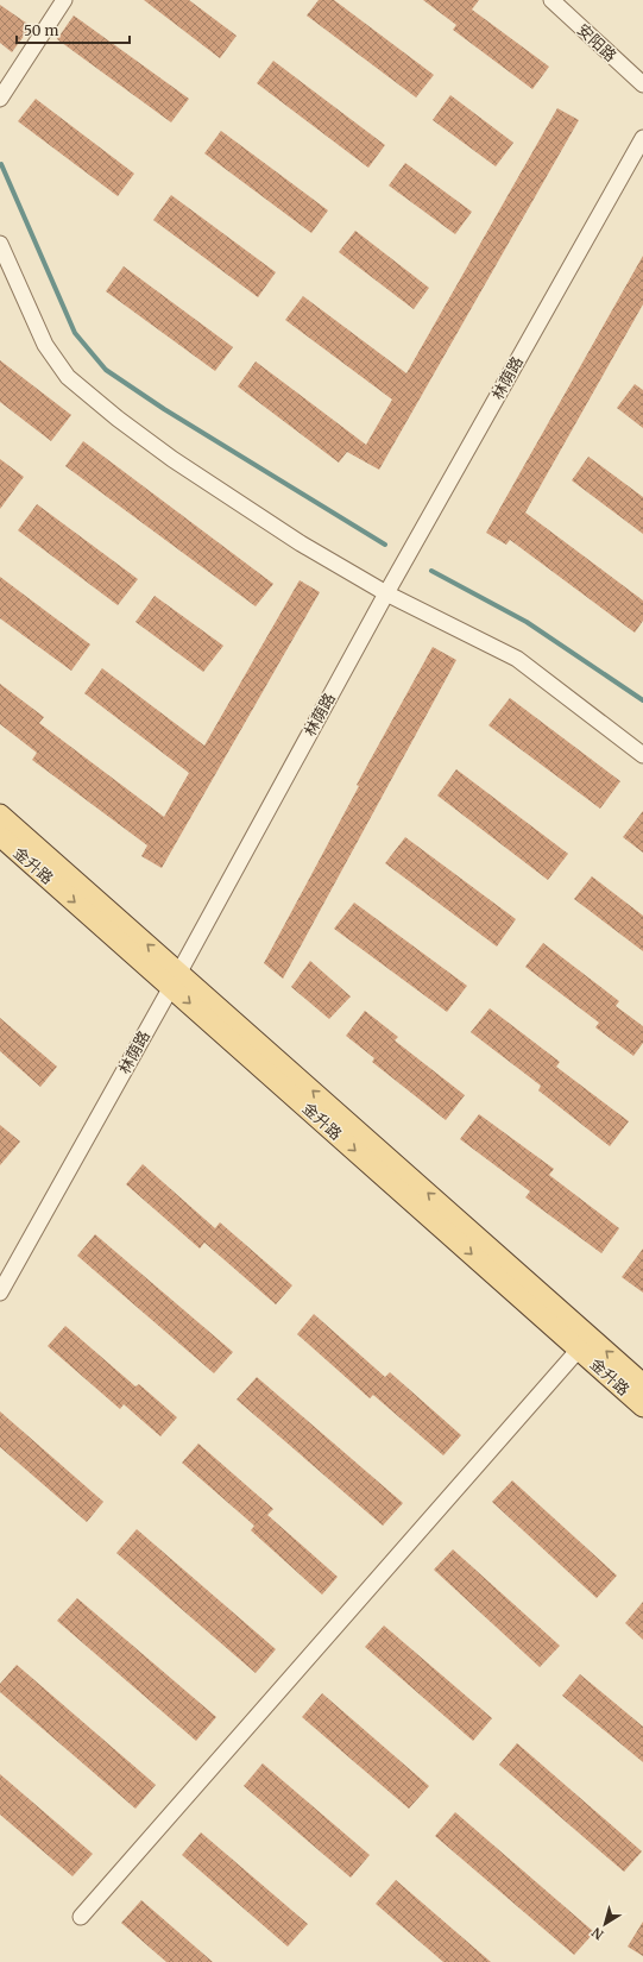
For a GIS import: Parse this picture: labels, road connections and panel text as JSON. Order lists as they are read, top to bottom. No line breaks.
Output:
{"streets":{"main road":["金升路"],"street":["安阳路","林荫路"]},"crossings":[["林荫路","金升路"]],"scale_bar":"50 m","north":"bottom left"}
